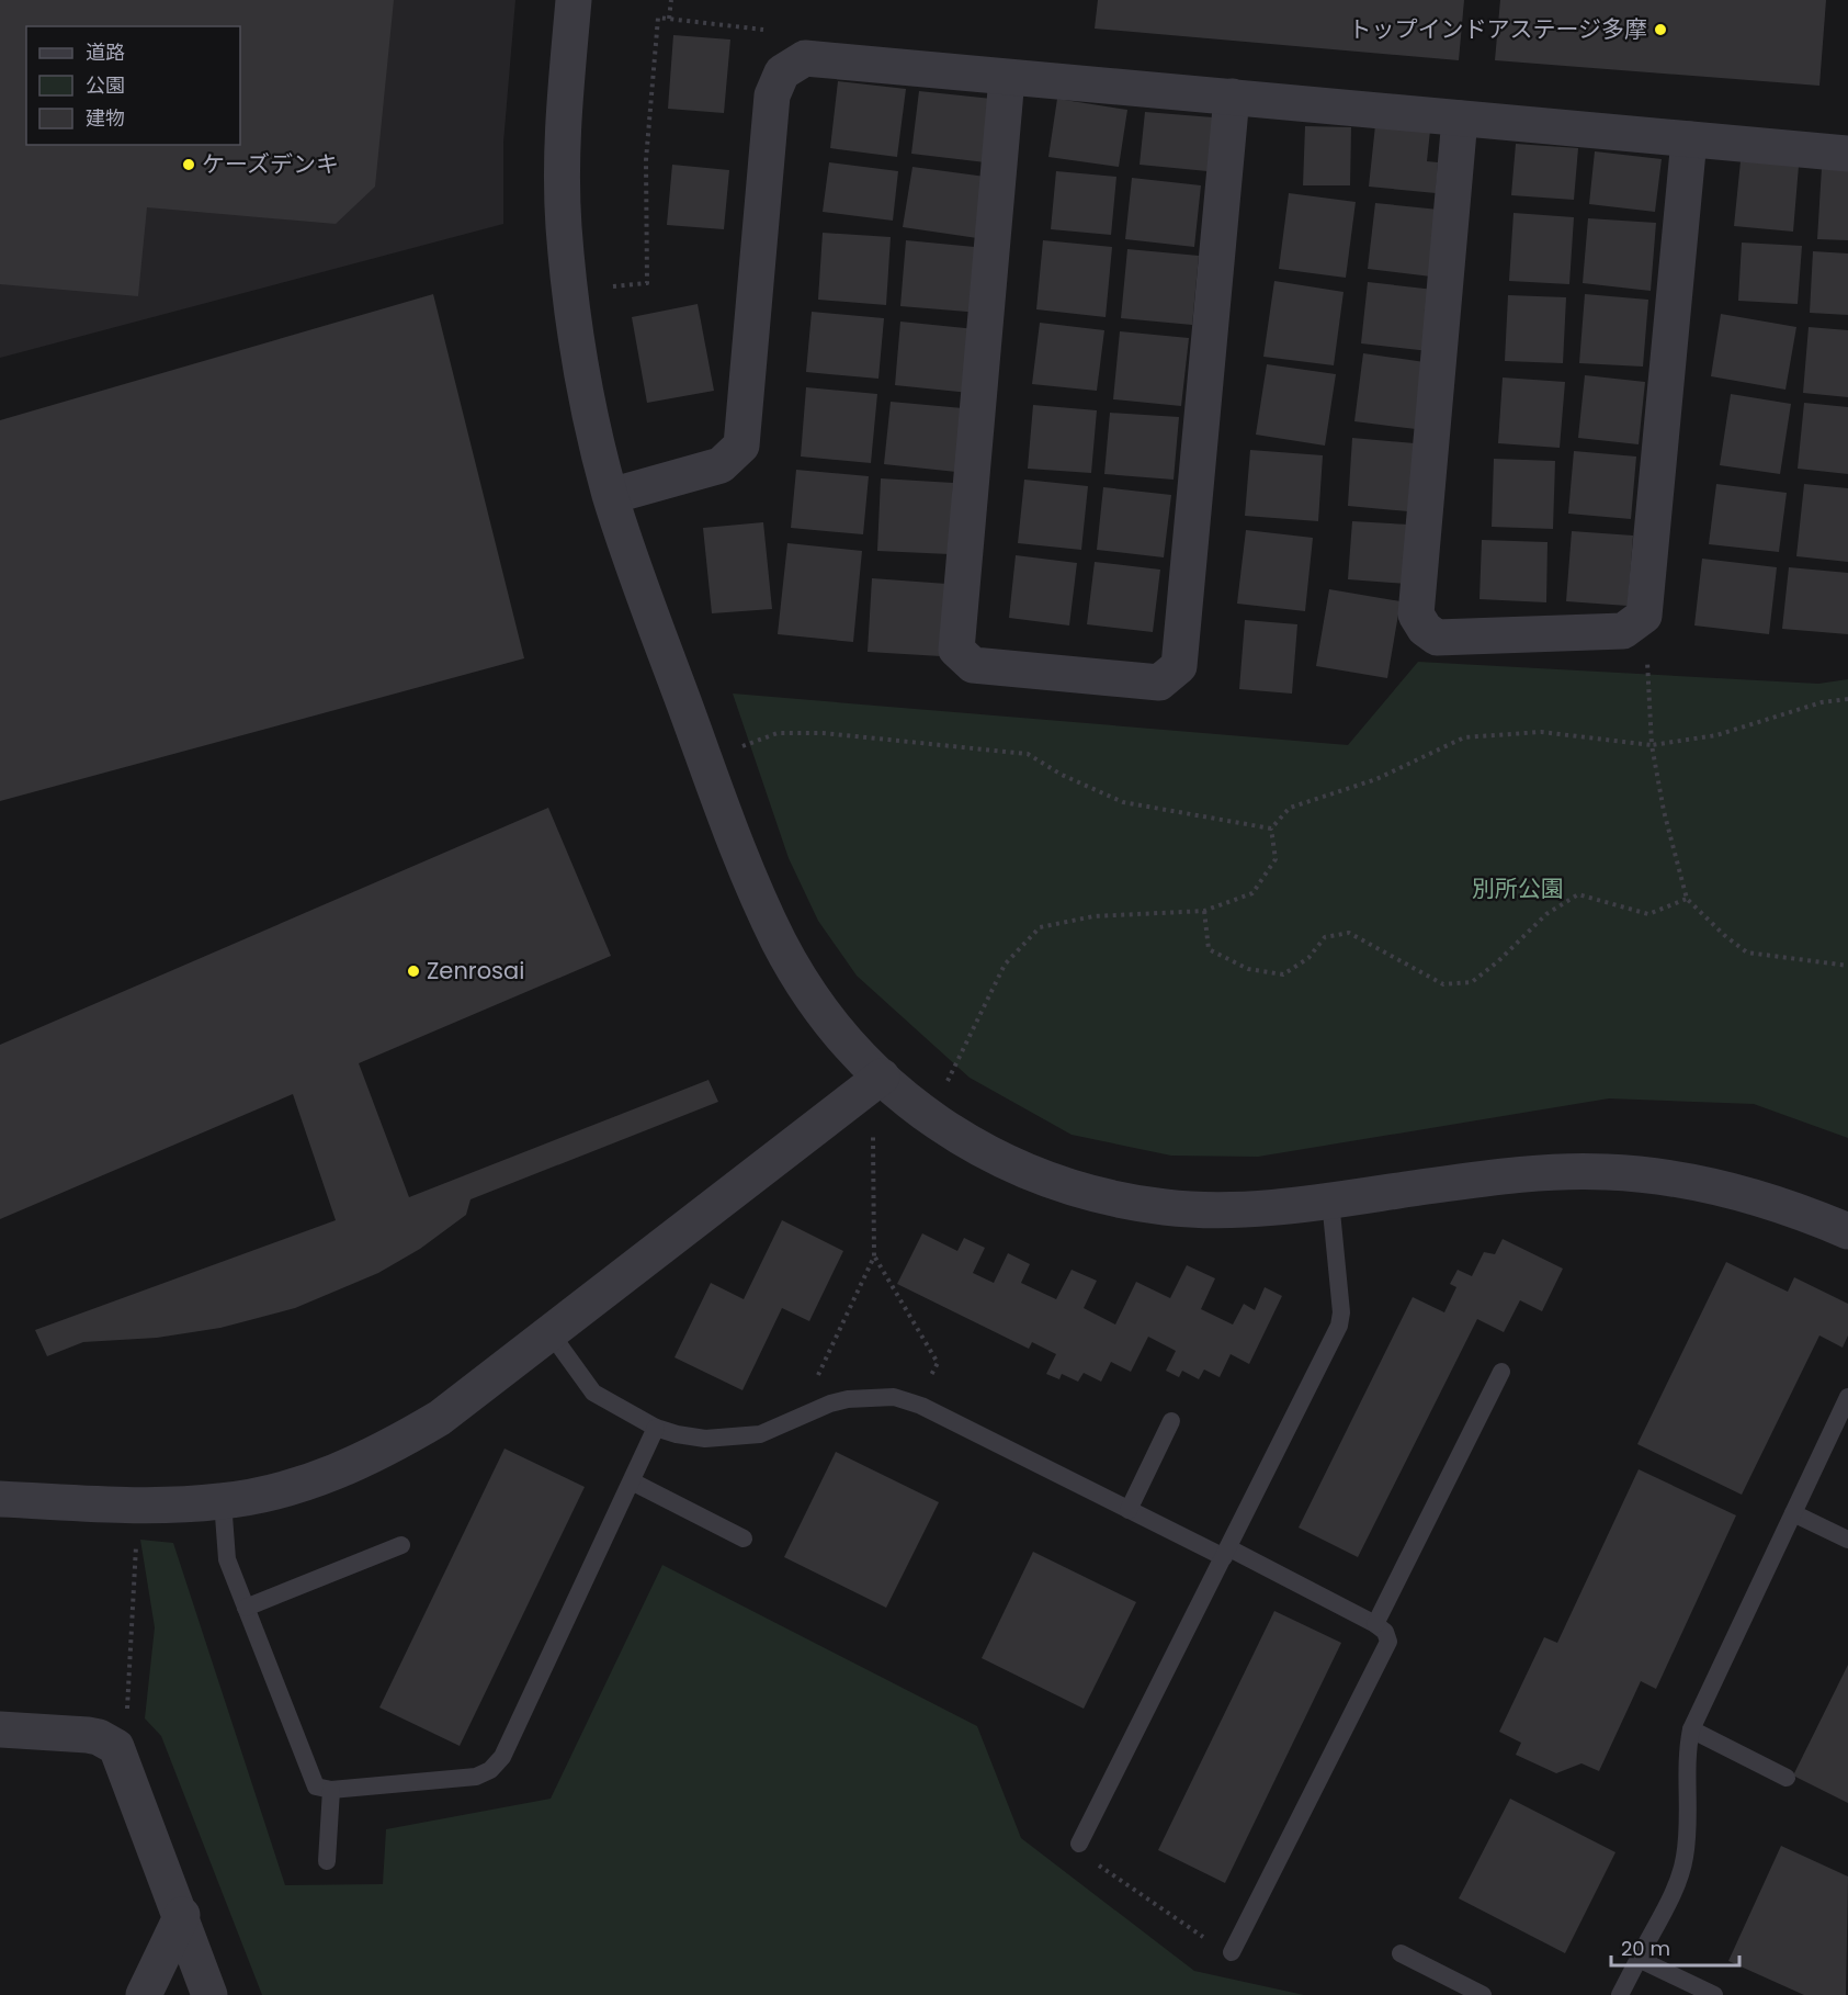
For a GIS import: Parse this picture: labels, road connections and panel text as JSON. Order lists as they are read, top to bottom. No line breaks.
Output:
{"parks":["別所公園"],"places":["トップインドアステージ多摩","ケーズデンキ","Zenrosai"],"legend":["道路","公園","建物"],"scale_bar":"20 m"}
